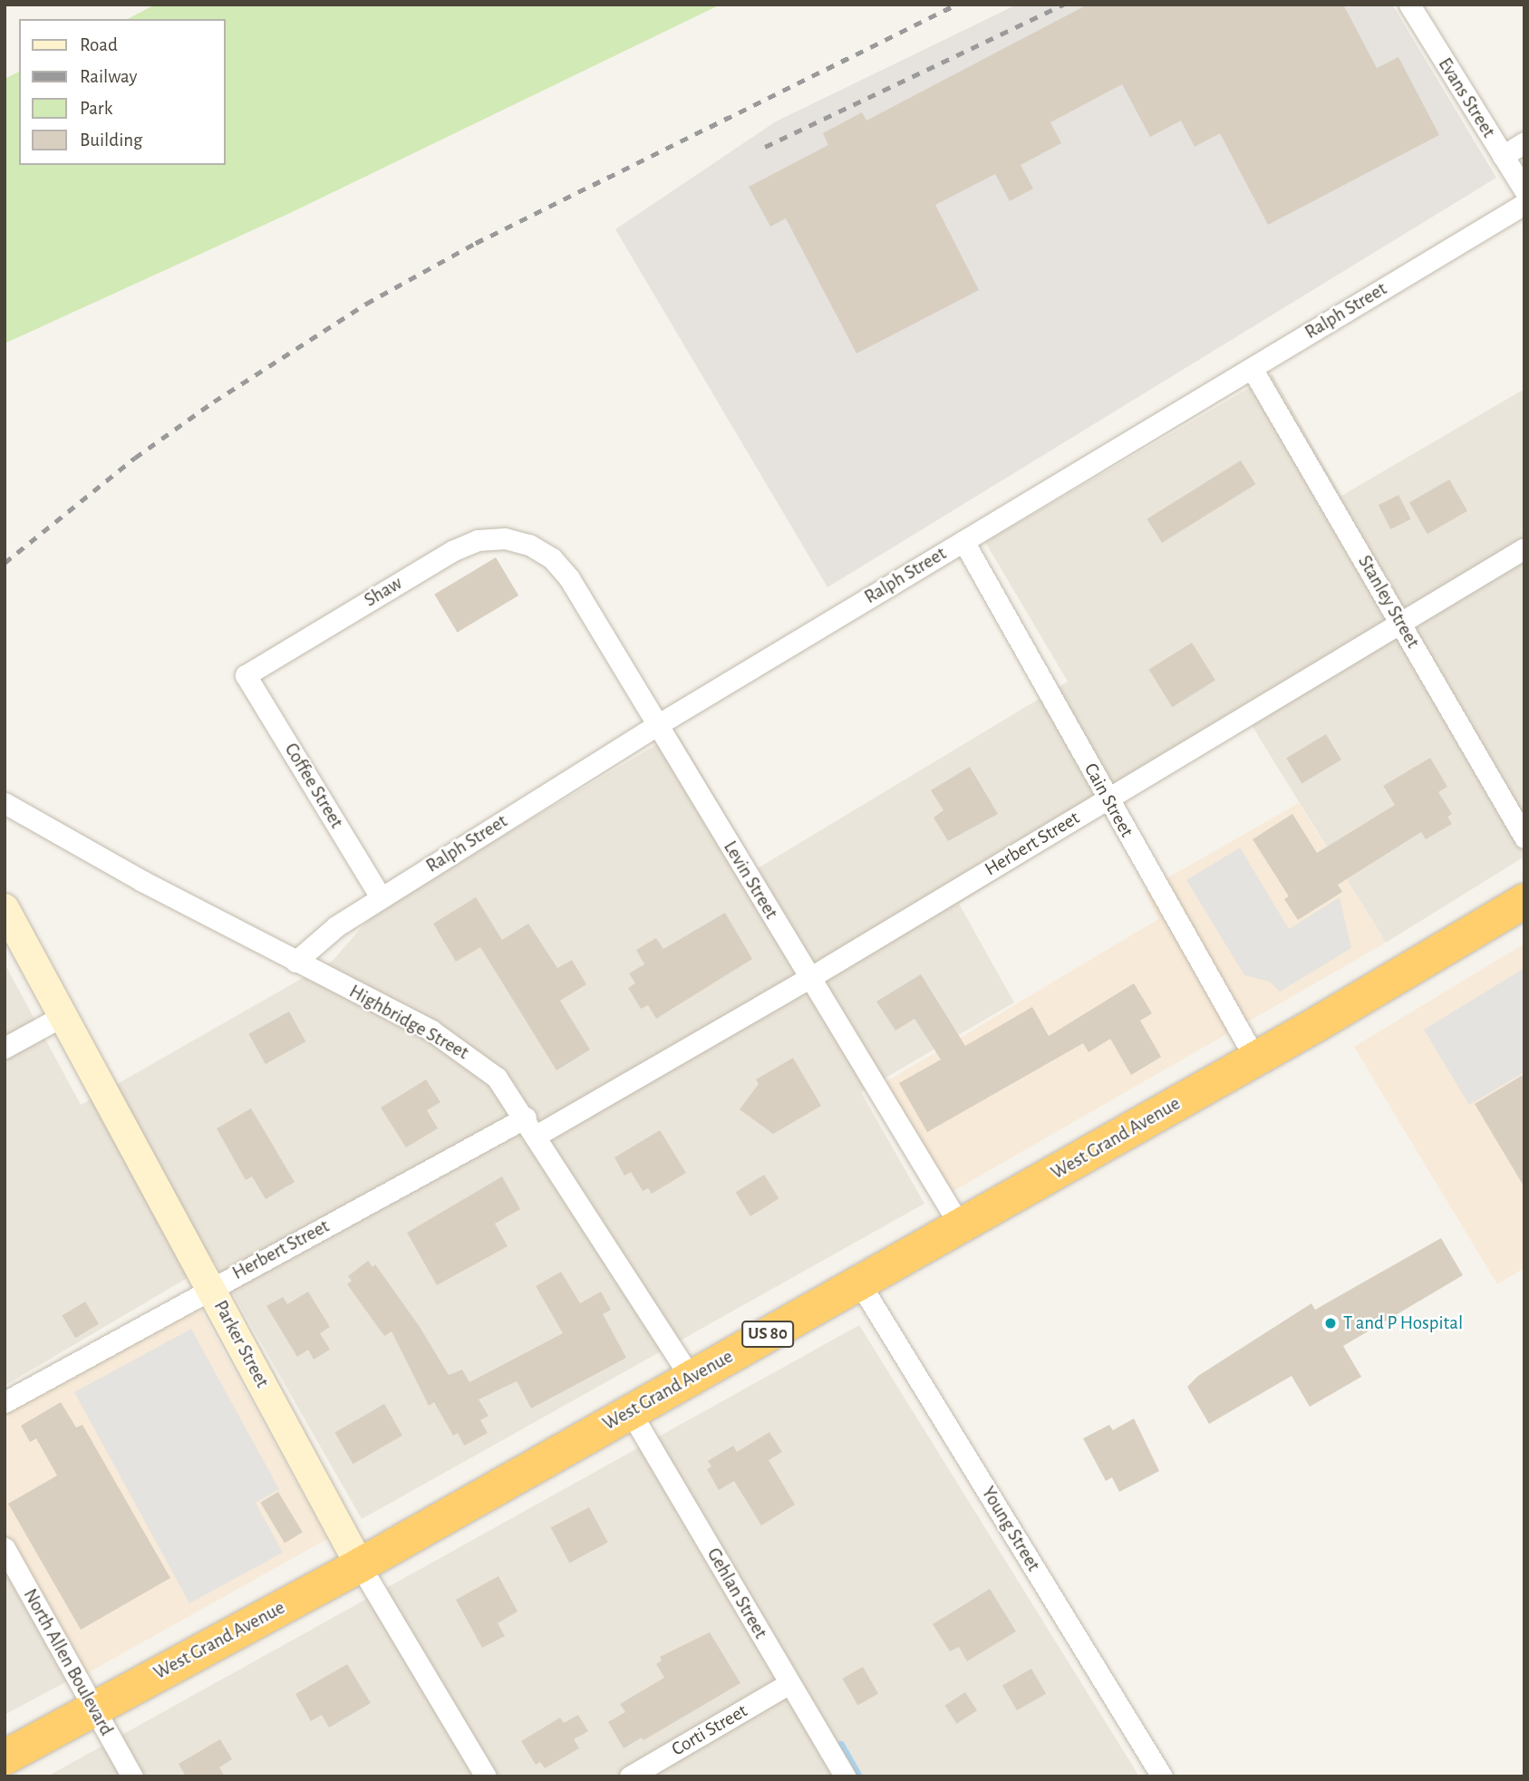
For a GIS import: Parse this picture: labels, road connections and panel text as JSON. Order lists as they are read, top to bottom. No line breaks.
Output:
{"streets":{"highway":["West Grand Avenue","US 80"],"street":["Evans Street","Ralph Street","Shaw","Stanley Street","Coffee Street","Cain Street","Herbert Street","Levin Street","Highbridge Street","Parker Street","Young Street","Gehlan Street","North Allen Boulevard","Corti Street"]},"crossings":[["Ralph Street","Stanley Street"],["Ralph Street","Coffee Street"],["Ralph Street","Cain Street"],["Ralph Street","Levin Street"],["Ralph Street","Highbridge Street"],["Shaw","Coffee Street"],["Shaw","Levin Street"],["Stanley Street","Herbert Street"],["Cain Street","Herbert Street"],["Cain Street","West Grand Avenue"],["Herbert Street","Levin Street"],["Herbert Street","Highbridge Street"],["Herbert Street","Parker Street"],["Levin Street","West Grand Avenue"],["Highbridge Street","West Grand Avenue"],["West Grand Avenue","Parker Street"],["West Grand Avenue","Young Street"],["West Grand Avenue","Gehlan Street"],["West Grand Avenue","North Allen Boulevard"],["Gehlan Street","Corti Street"]],"places":["T and P Hospital"],"legend":["Road","Railway","Park","Building"]}
